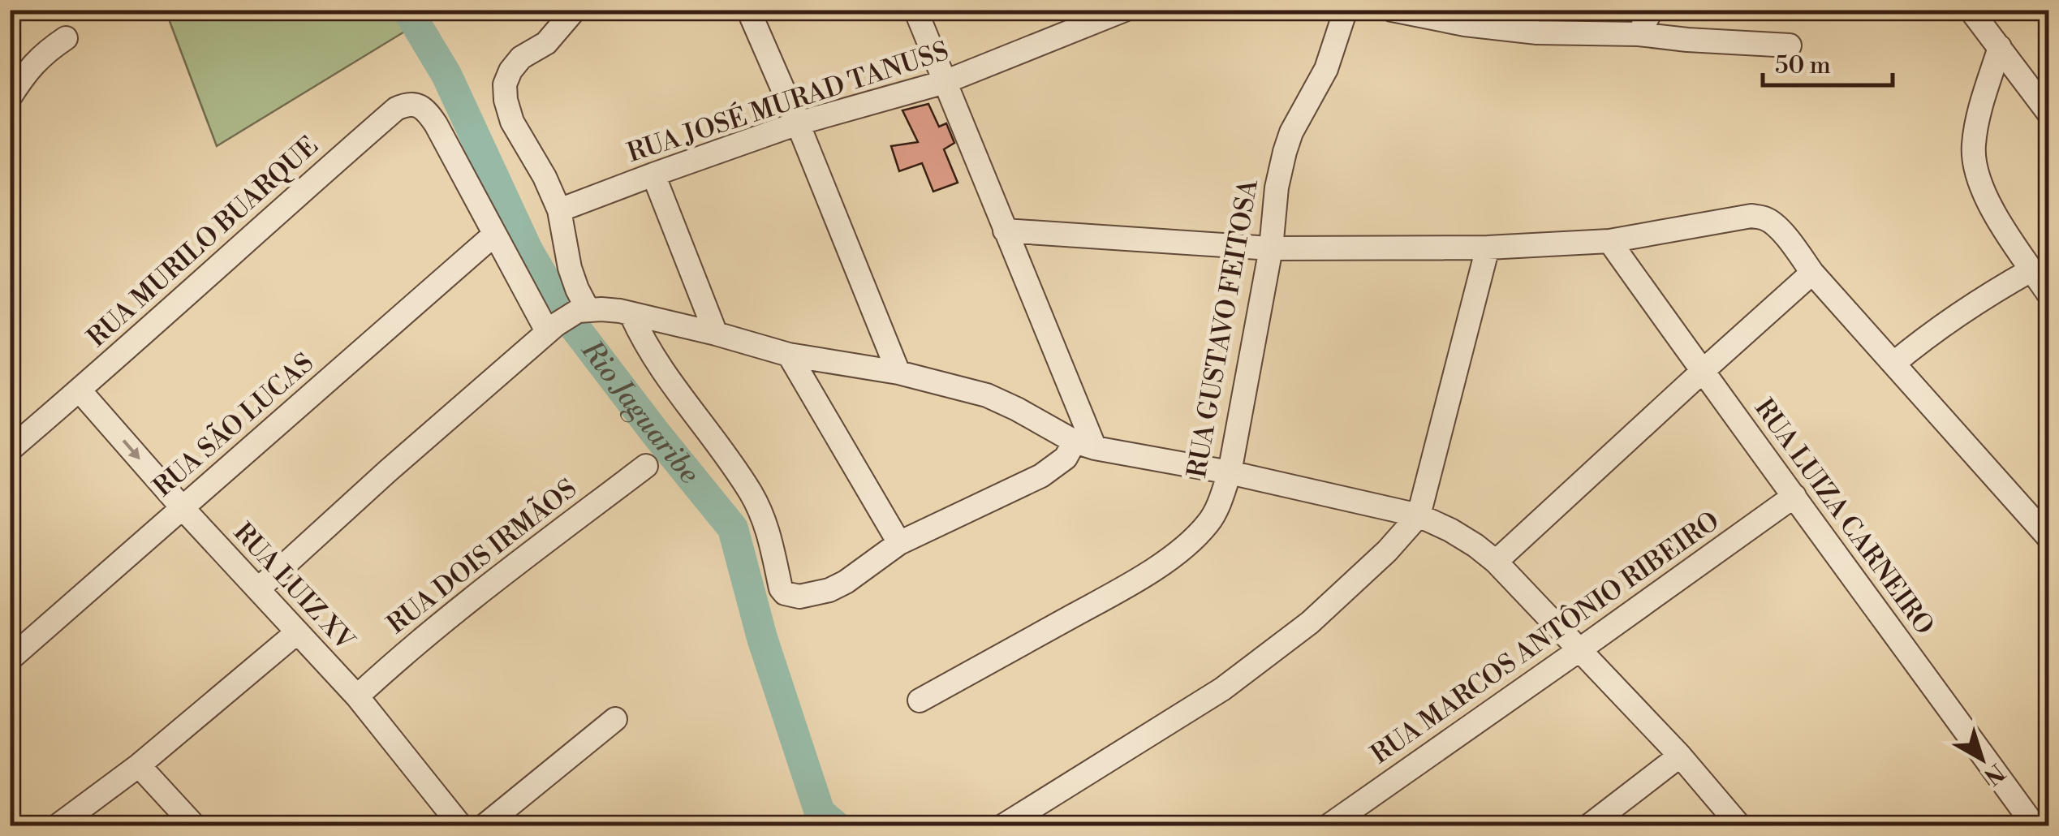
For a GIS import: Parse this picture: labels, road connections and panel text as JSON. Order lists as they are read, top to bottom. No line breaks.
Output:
{"streets":{"street":["RUA JOSÉ MURAD TANUSS","RUA MURILO BUARQUE","RUA GUSTAVO FEITOSA","RUA SÃO LUCAS","RUA LUIZA CARNEIRO","RUA DOIS IRMÃOS","RUA LUIZ XV","RUA MARCOS ANTÔNIO RIBEIRO"]},"crossings":[["RUA MURILO BUARQUE","RUA SÃO LUCAS"],["RUA MURILO BUARQUE","RUA LUIZ XV"],["RUA SÃO LUCAS","RUA LUIZ XV"],["RUA LUIZA CARNEIRO","RUA MARCOS ANTÔNIO RIBEIRO"],["RUA DOIS IRMÃOS","RUA LUIZ XV"]],"water":["Rio Jaguaribe"],"scale_bar":"50 m","north":"bottom right"}
